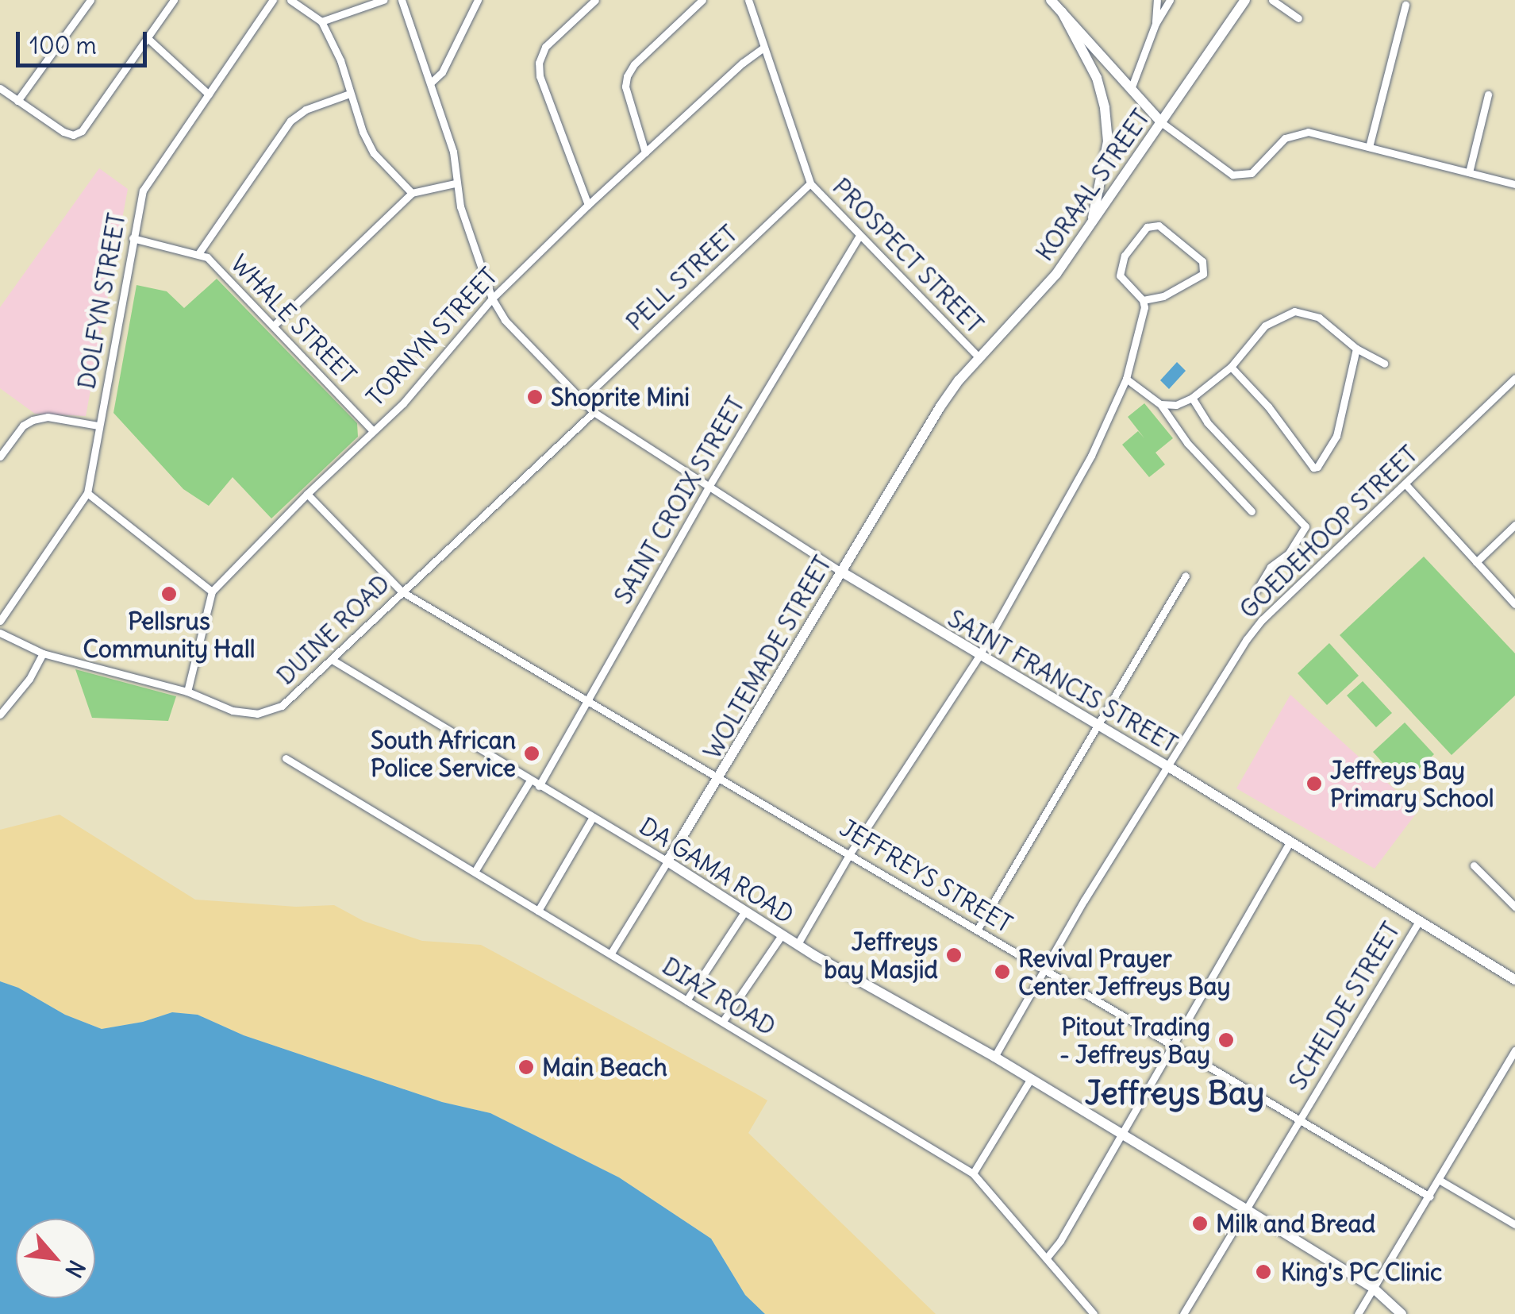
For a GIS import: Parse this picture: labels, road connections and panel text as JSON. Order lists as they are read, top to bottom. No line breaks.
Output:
{"streets":{"street":["KORAAL STREET","PROSPECT STREET","PELL STREET","DOLFYN STREET","WHALE STREET","TORNYN STREET","SAINT CROIX STREET","GOEDEHOOP STREET","DUINE ROAD","WOLTEMADE STREET","SAINT FRANCIS STREET","DA GAMA ROAD","JEFFREYS STREET","DIAZ ROAD","SCHELDE STREET"]},"crossings":[["KORAAL STREET","PROSPECT STREET"],["KORAAL STREET","WOLTEMADE STREET"],["PROSPECT STREET","PELL STREET"],["PROSPECT STREET","TORNYN STREET"],["PROSPECT STREET","SAINT CROIX STREET"],["PELL STREET","SAINT FRANCIS STREET"],["DOLFYN STREET","WHALE STREET"],["WHALE STREET","TORNYN STREET"],["TORNYN STREET","DUINE ROAD"],["TORNYN STREET","SAINT FRANCIS STREET"],["TORNYN STREET","JEFFREYS STREET"],["SAINT CROIX STREET","SAINT FRANCIS STREET"],["SAINT CROIX STREET","DA GAMA ROAD"],["SAINT CROIX STREET","JEFFREYS STREET"],["GOEDEHOOP STREET","SAINT FRANCIS STREET"],["GOEDEHOOP STREET","DA GAMA ROAD"],["GOEDEHOOP STREET","JEFFREYS STREET"],["DUINE ROAD","SAINT FRANCIS STREET"],["DUINE ROAD","DA GAMA ROAD"],["DUINE ROAD","JEFFREYS STREET"],["WOLTEMADE STREET","SAINT FRANCIS STREET"],["WOLTEMADE STREET","DA GAMA ROAD"],["WOLTEMADE STREET","JEFFREYS STREET"],["WOLTEMADE STREET","DIAZ ROAD"],["SAINT FRANCIS STREET","SCHELDE STREET"],["DA GAMA ROAD","SCHELDE STREET"],["JEFFREYS STREET","SCHELDE STREET"]],"districts":["Jeffreys Bay"],"places":["Shoprite Mini","Pellsrus Community Hall","South African Police Service","Jeffreys Bay Primary School","Jeffreys bay Masjid","Revival Prayer Center Jeffreys Bay","Pitout Trading - Jeffreys Bay","Main Beach","Milk and Bread","King's PC Clinic"],"scale_bar":"100 m","north":"bottom right"}
